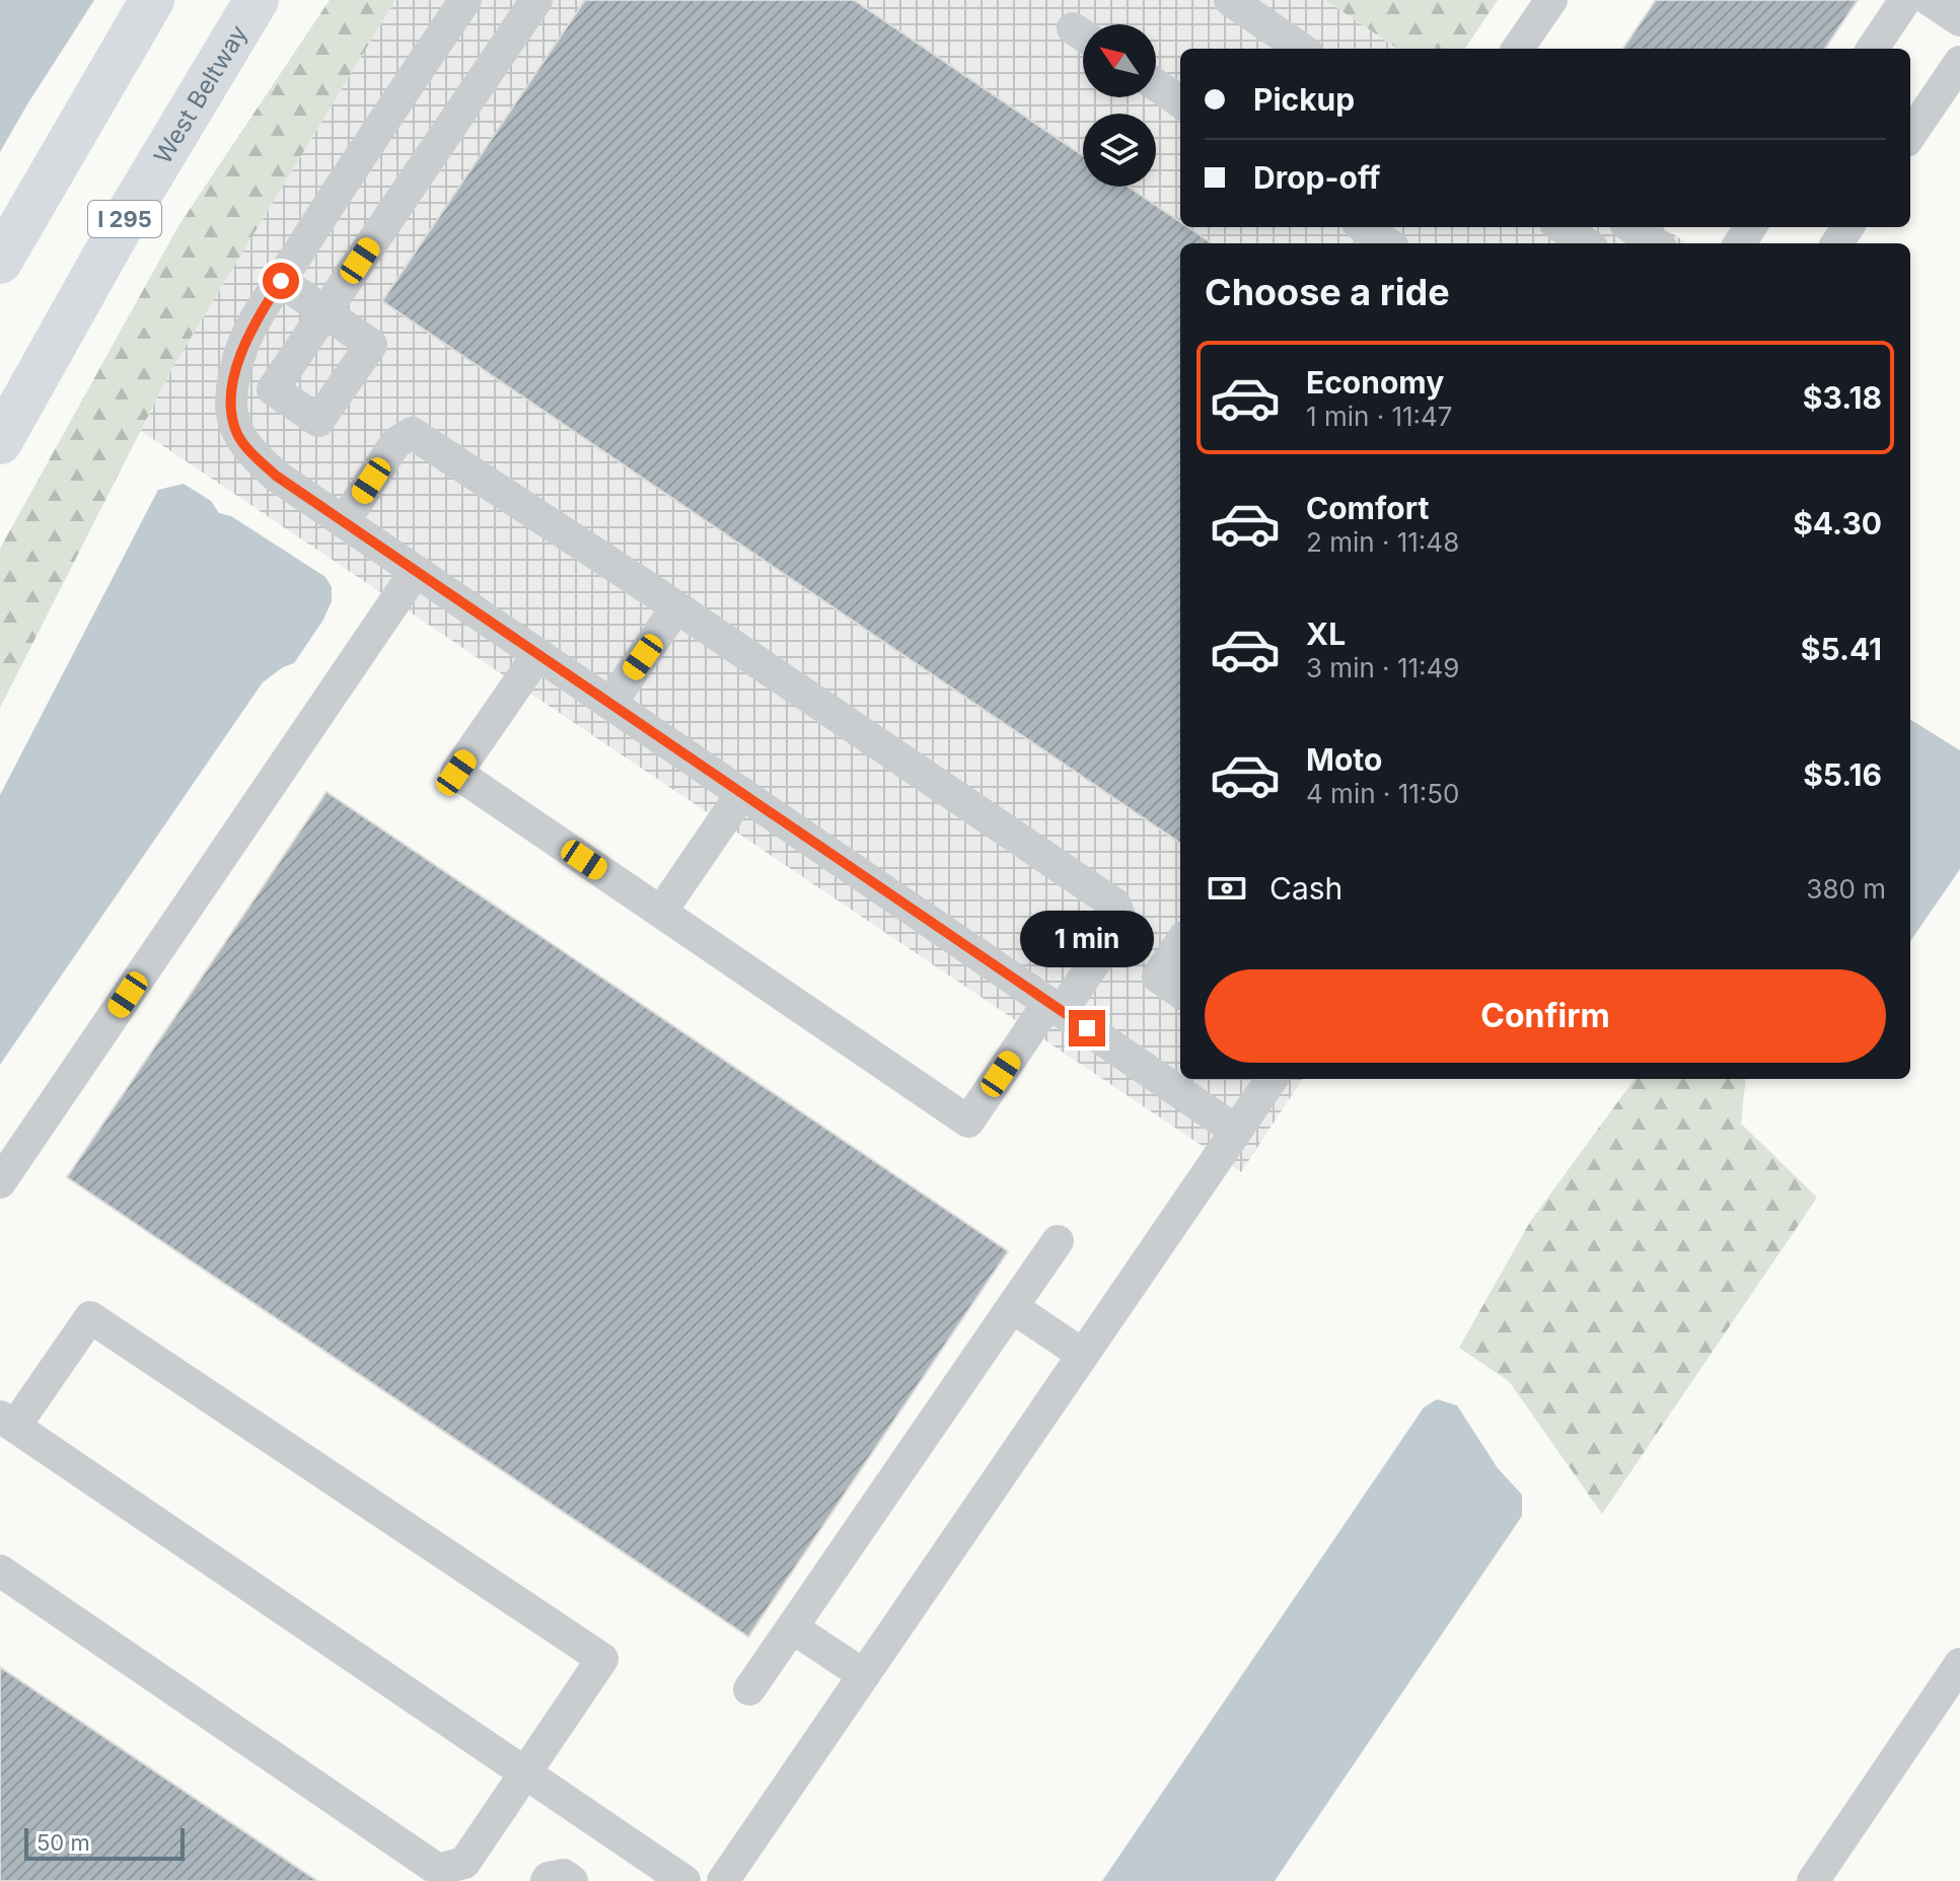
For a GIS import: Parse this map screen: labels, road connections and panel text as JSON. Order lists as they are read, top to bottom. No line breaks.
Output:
{"streets":{"highway":["West Beltway","I 295"]},"scale_bar":"50 m","north":"top left","page":{"banner":["Pickup","Drop-off"],"heading":"Choose a ride","list":[{"name":"Economy","note":"1 min · 11:47","value":"$3.18"},{"name":"Comfort","note":"2 min · 11:48","value":"$4.30"},{"name":"XL","note":"3 min · 11:49","value":"$5.41"},{"name":"Moto","note":"4 min · 11:50","value":"$5.16"}],"pay":["Cash","380 m"],"bubble":"1 min","buttons":"Confirm","scale":"50 m"}}
